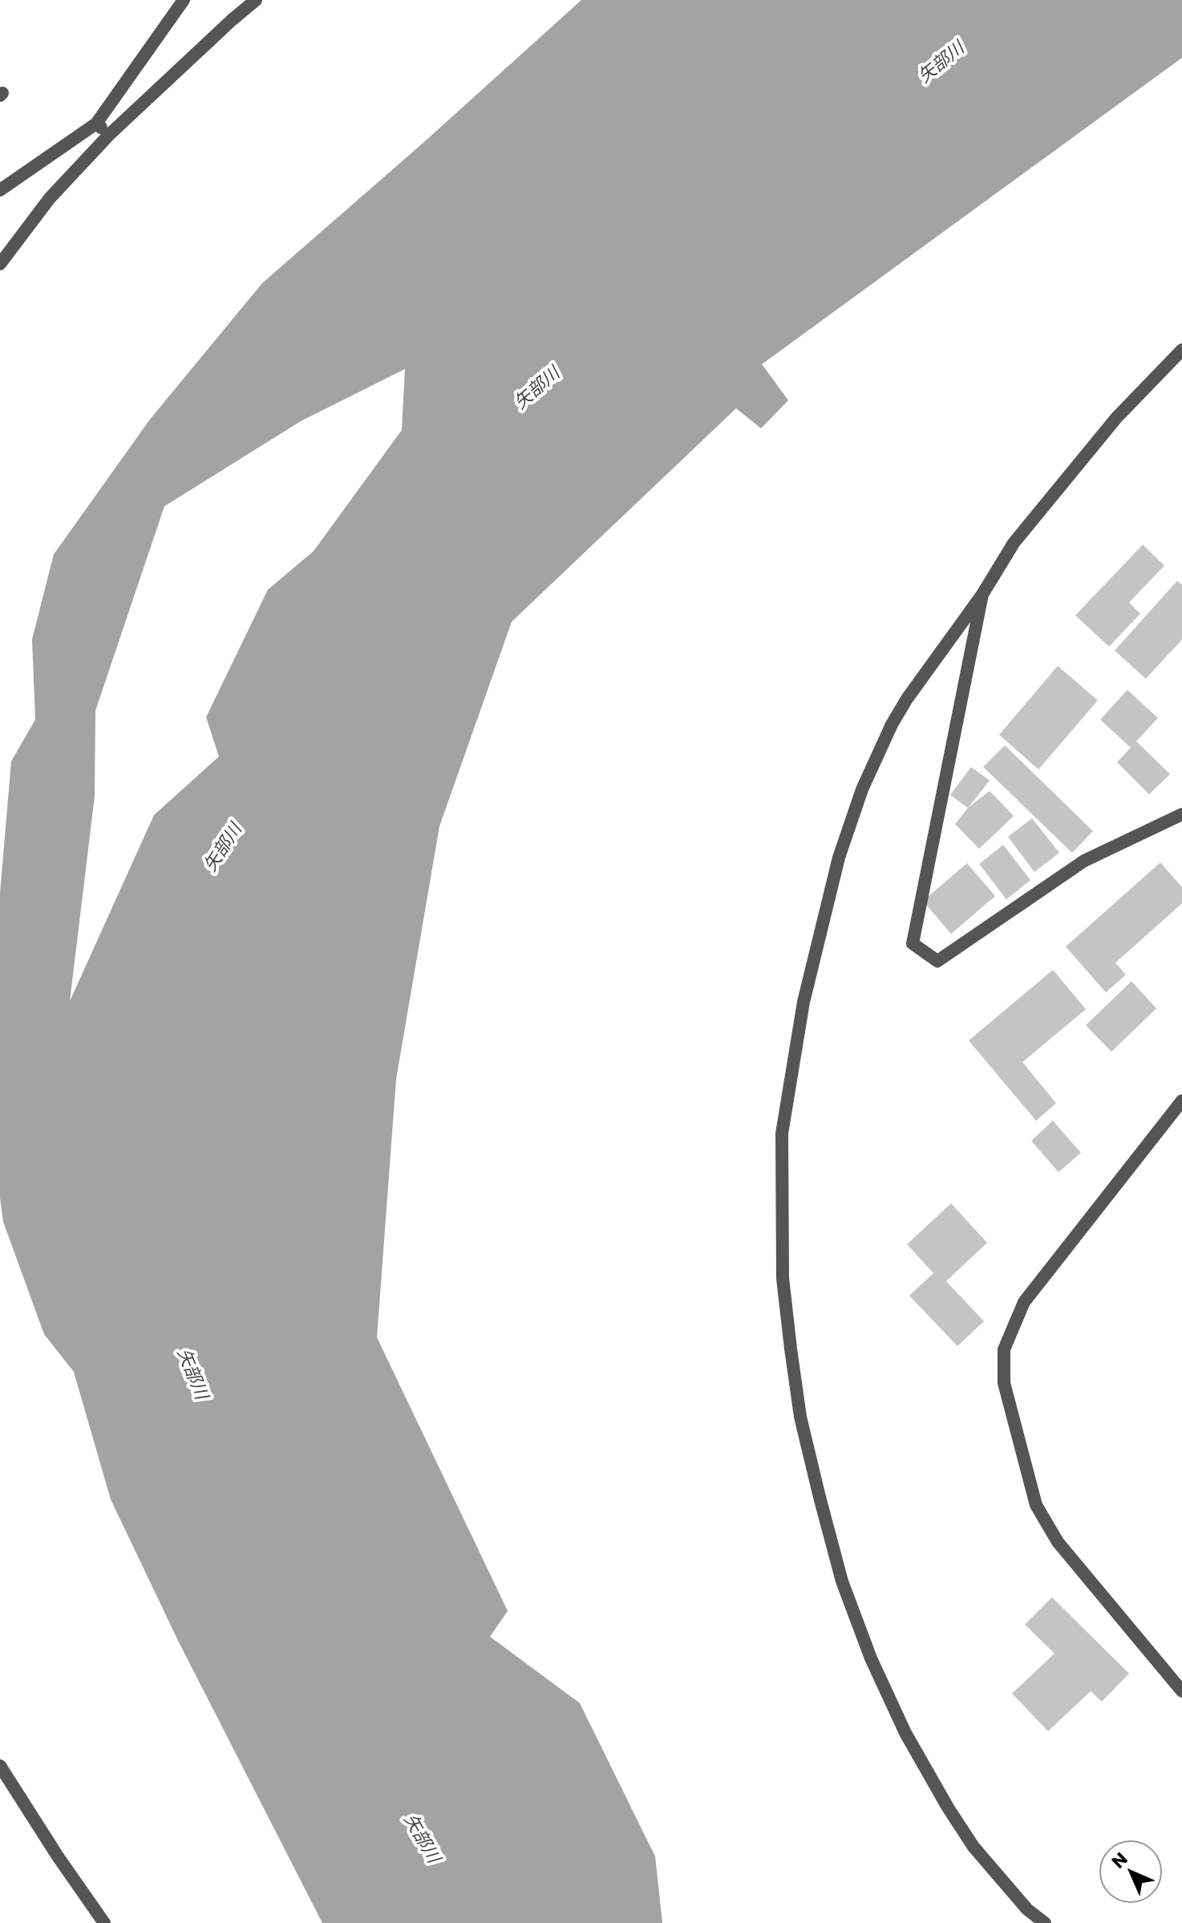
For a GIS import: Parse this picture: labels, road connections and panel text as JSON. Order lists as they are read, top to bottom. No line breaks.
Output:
{"water":["矢部川"],"north":"top left"}
